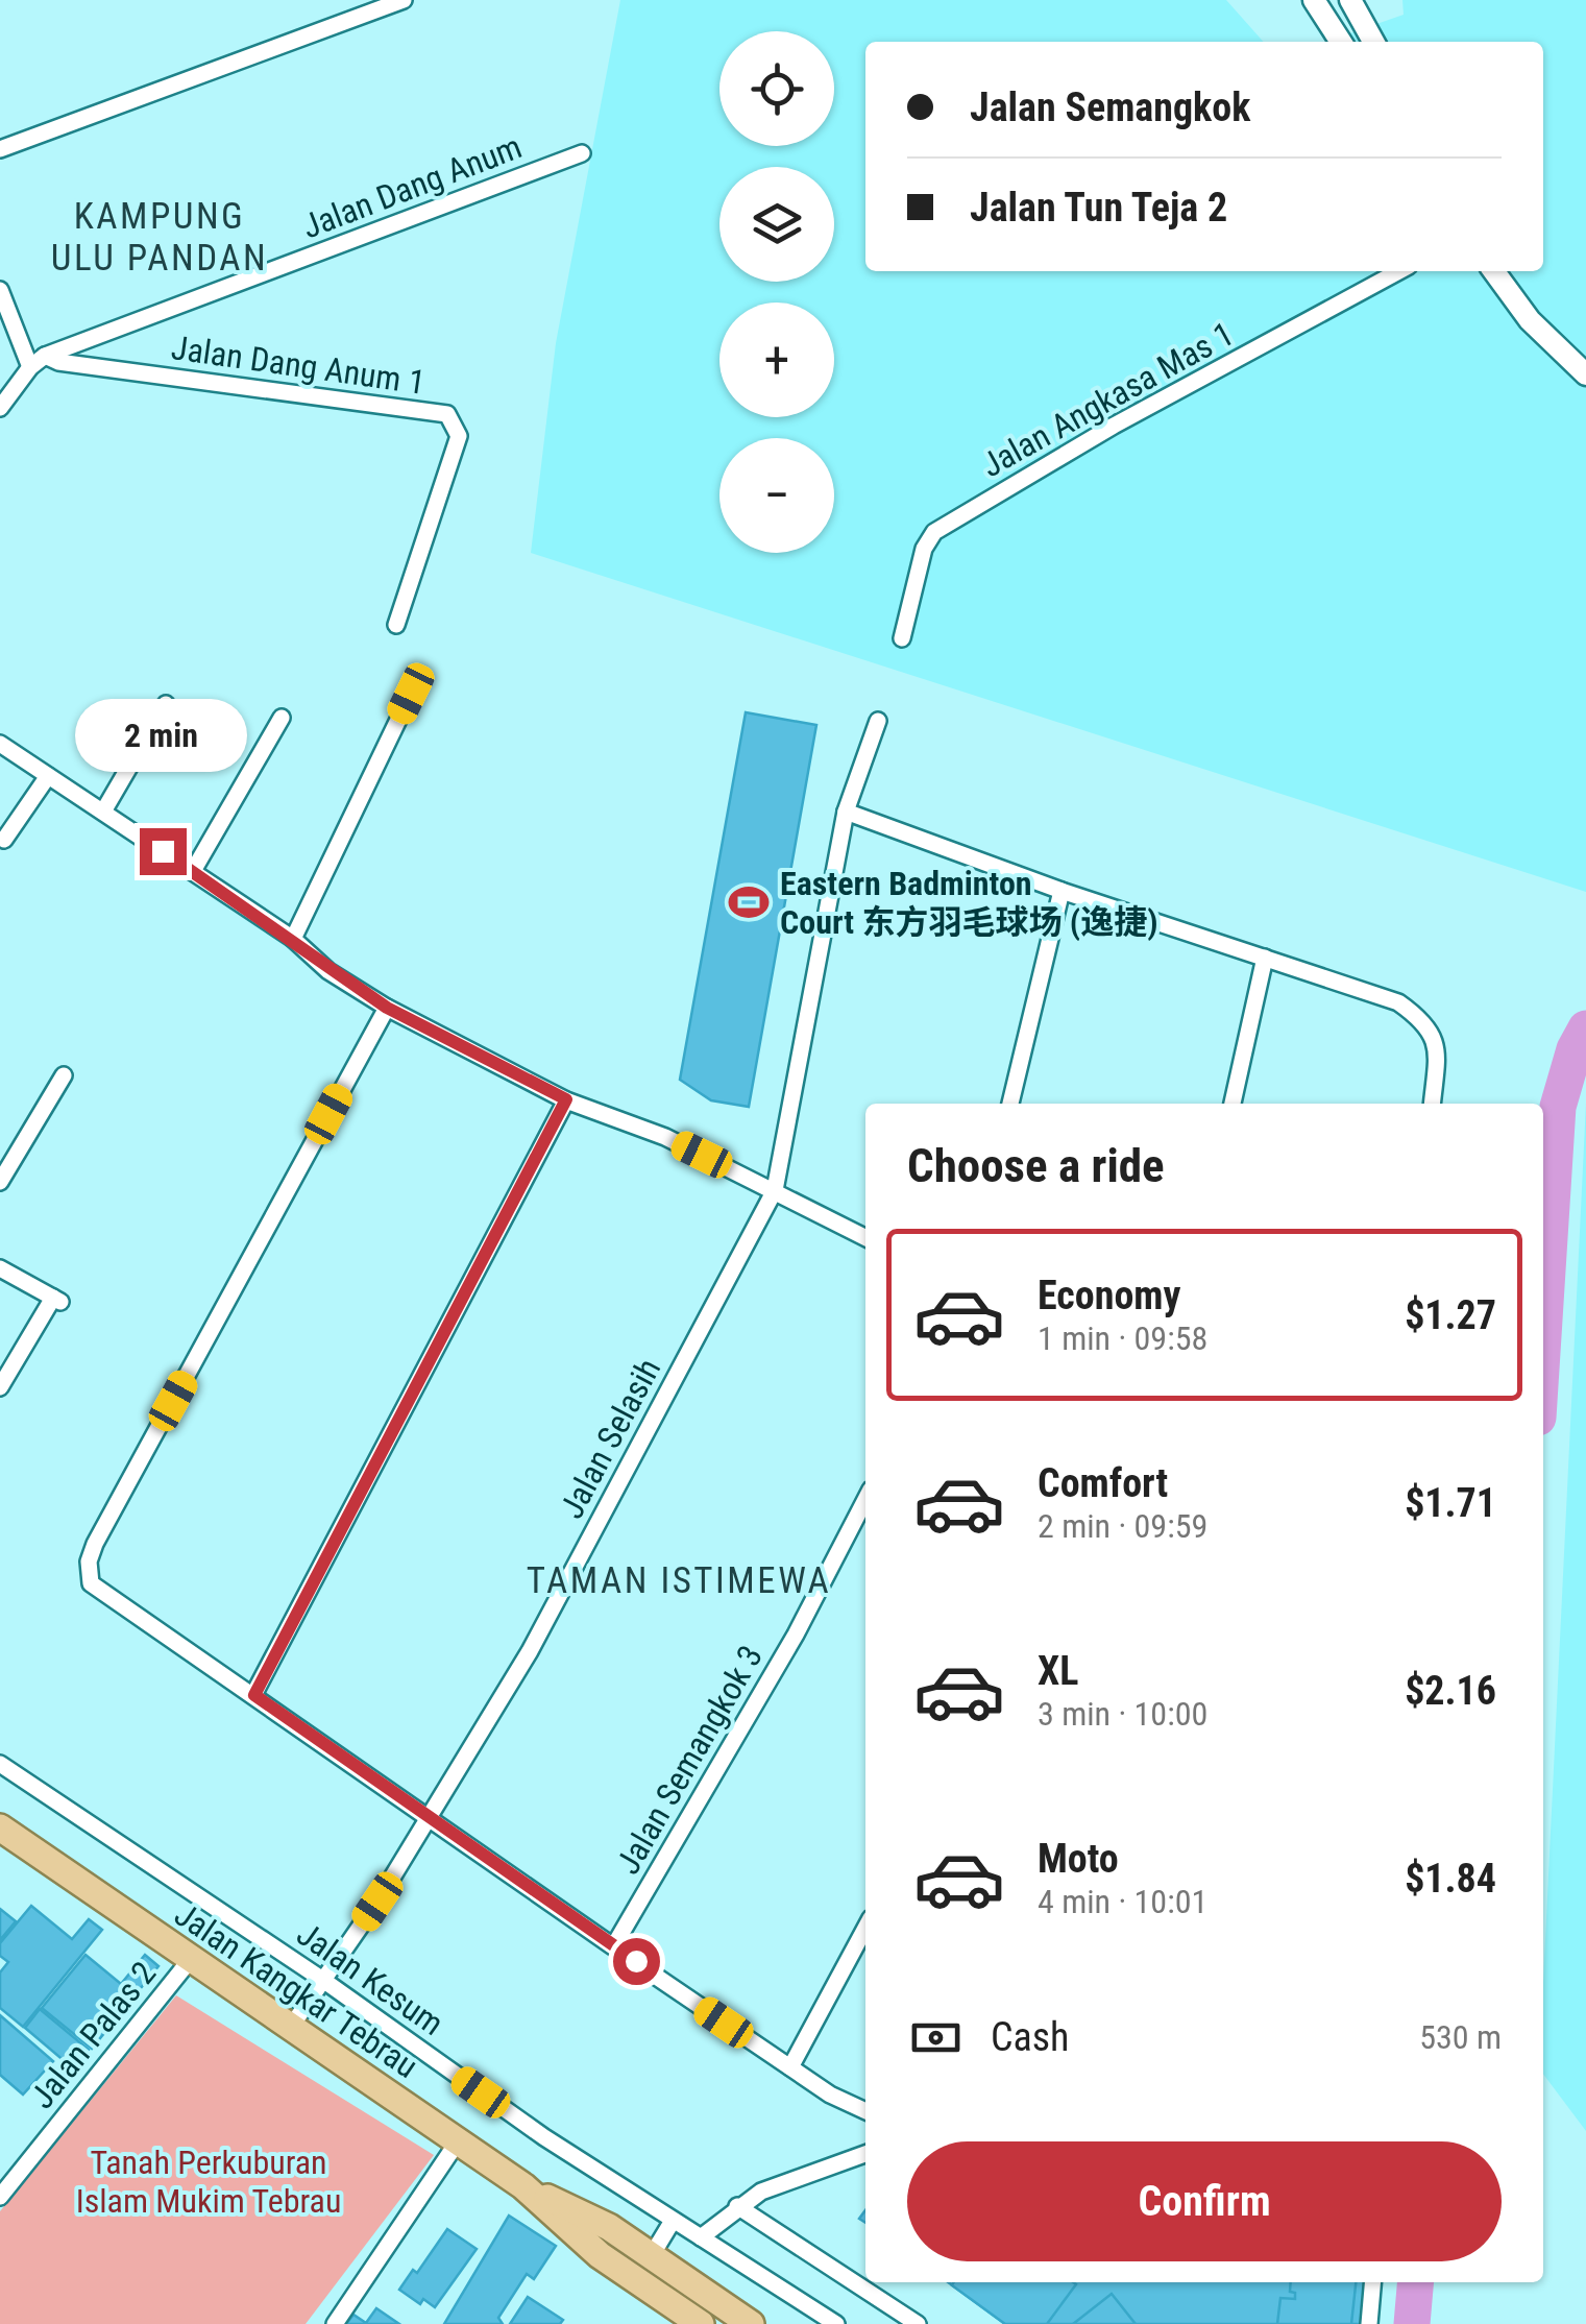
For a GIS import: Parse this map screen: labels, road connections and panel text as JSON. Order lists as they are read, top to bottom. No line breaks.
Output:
{"streets":{"main road":["Jalan Kangkar Tebrau"],"street":["Jalan Dang Anum","Jalan Dang Anum 1","Jalan Angkasa Mas 1","Jalan Selasih","Jalan Semangkok 3","Jalan Kesum","Jalan Palas 2"]},"crossings":[["Jalan Dang Anum","Jalan Dang Anum 1"],["Jalan Selasih","Jalan Kesum"],["Jalan Selasih","Jalan Kangkar Tebrau"],["Jalan Kangkar Tebrau","Jalan Palas 2"]],"districts":["KAMPUNG ULU PANDAN","TAMAN ISTIMEWA"],"parks":["Tanah Perkuburan Islam Mukim Tebrau"],"places":{"sports":["Eastern Badminton Court 东方羽毛球场 (逸捷)"]},"page":{"map_buttons":["+","−"],"banner":["Jalan Semangkok","Jalan Tun Teja 2"],"bubble":"2 min","heading":"Choose a ride","list":[{"name":"Economy","note":"1 min · 09:58","value":"$1.27"},{"name":"Comfort","note":"2 min · 09:59","value":"$1.71"},{"name":"XL","note":"3 min · 10:00","value":"$2.16"},{"name":"Moto","note":"4 min · 10:01","value":"$1.84"}],"pay":["Cash","530 m"],"buttons":"Confirm"}}
